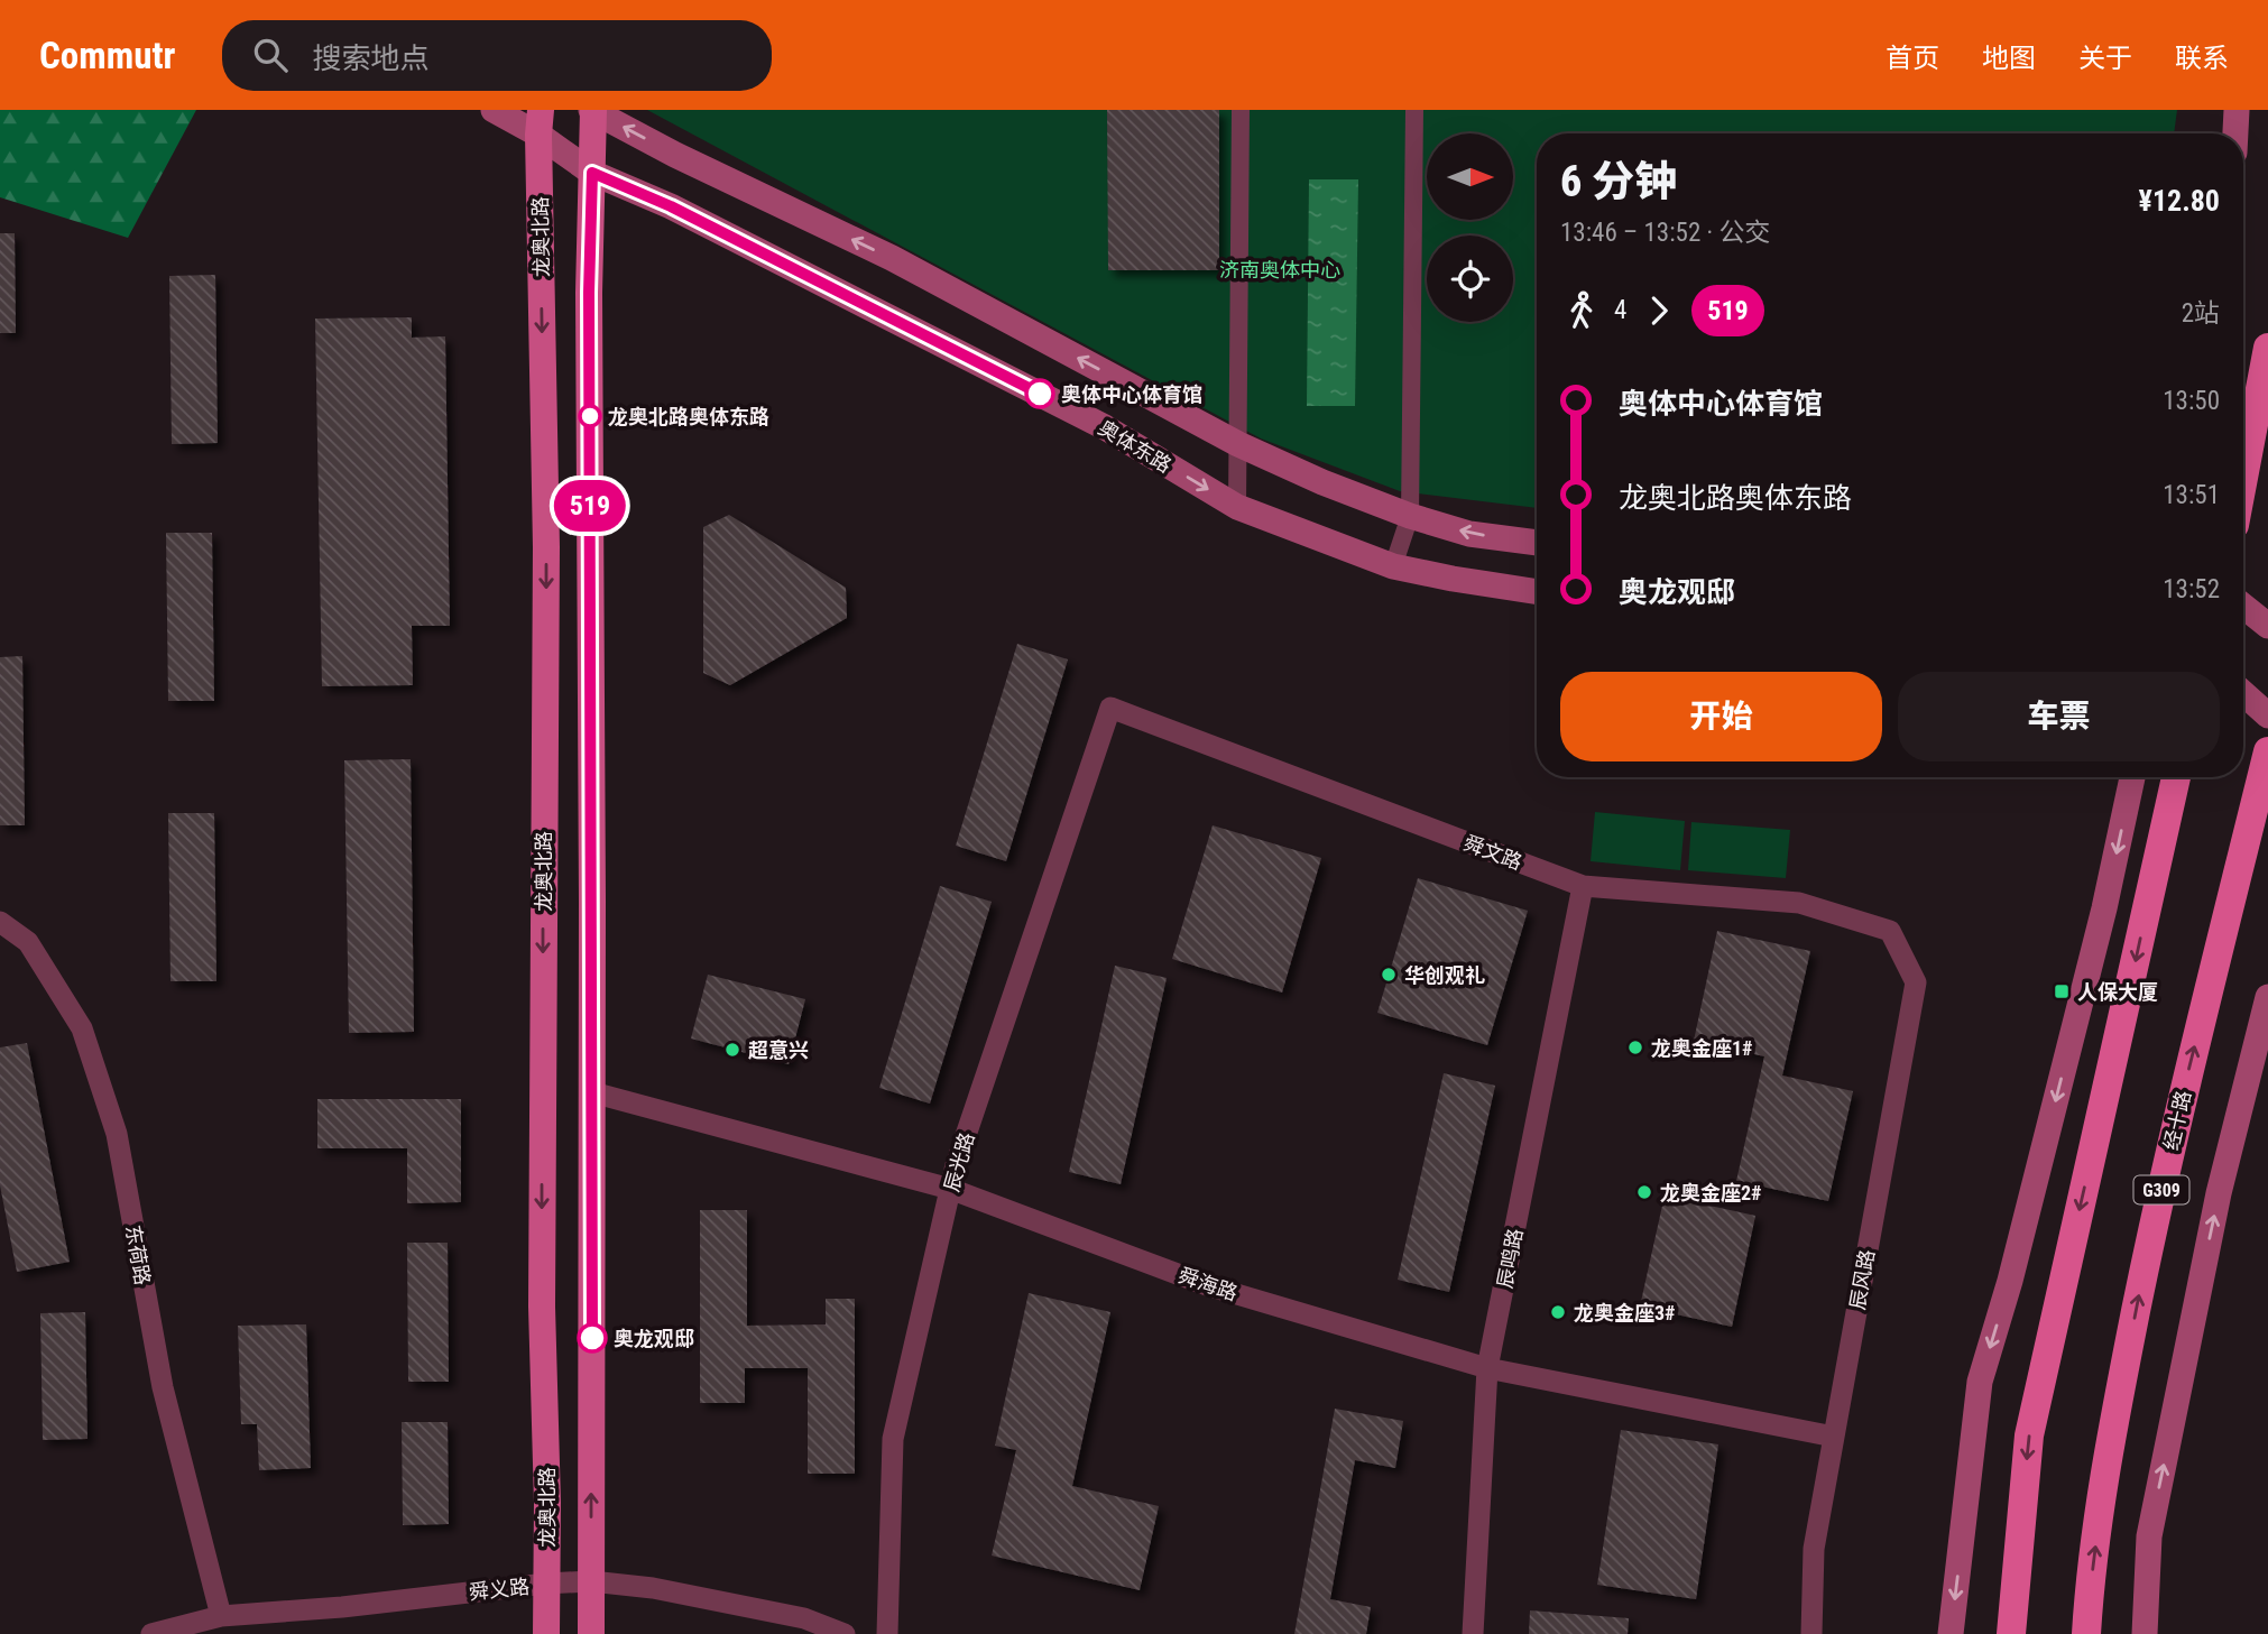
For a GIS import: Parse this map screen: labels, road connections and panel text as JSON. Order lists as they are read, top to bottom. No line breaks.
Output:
{"streets":{"highway":["经十路","G309"],"main road":["龙奥北路","奥体东路"],"street":["舜文路","辰光路","东荷路","辰鸣路","辰风路","舜海路","舜义路"]},"crossings":[["龙奥北路","奥体东路"],["龙奥北路","舜义路"],["舜文路","辰光路"],["舜文路","辰鸣路"],["舜文路","辰风路"],["辰光路","舜海路"],["东荷路","舜义路"],["辰鸣路","舜海路"],["辰风路","舜海路"]],"parks":["济南奥体中心"],"places":{"other":["奥体中心体育馆","龙奥北路奥体东路","华创观礼","龙奥金座1#","超意兴","龙奥金座2#","龙奥金座3#","奥龙观邸"],"transit":["人保大厦"]},"lines":["bus line 519"],"north":"right","page":{"header":"Commutr","search":"搜索地点","nav":["首页","地图","关于","联系"],"on_map":"519","heading":["6 分钟","13:46 – 13:52 · 公交","¥12.80"],"legs":["4","519","2站"],"list":[{"name":"奥体中心体育馆","value":"13:50"},{"name":"龙奥北路奥体东路","value":"13:51"},{"name":"奥龙观邸","value":"13:52"}],"buttons":["开始","车票"]}}
